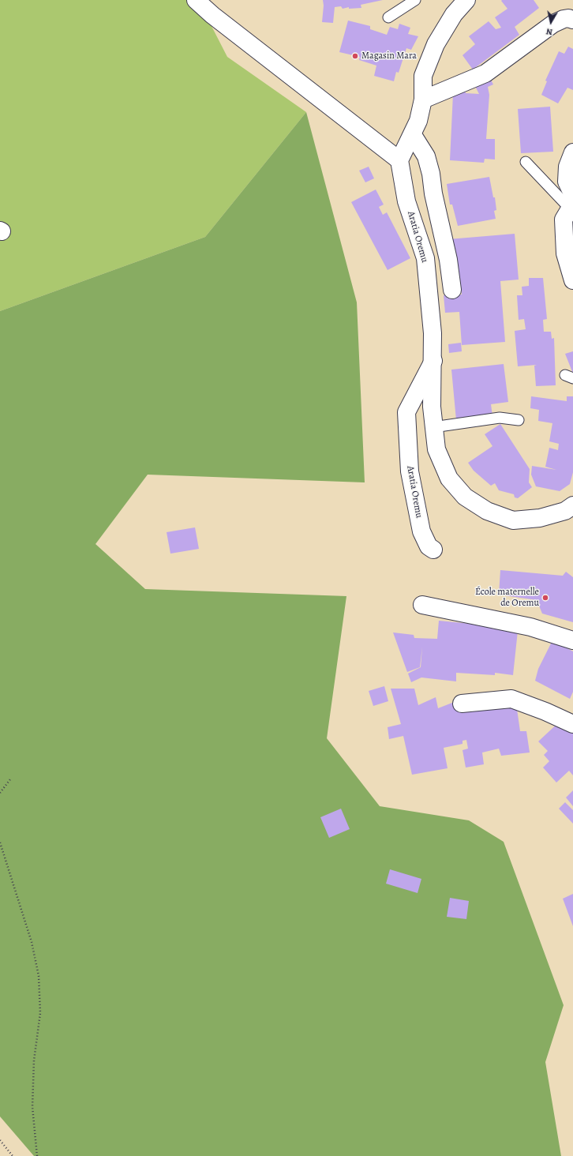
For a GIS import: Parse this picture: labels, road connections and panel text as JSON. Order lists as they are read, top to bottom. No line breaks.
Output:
{"streets":{"street":["Aratia Oremu"]},"places":["Magasin Mara","École maternelle de Oremu"],"north":"bottom"}
